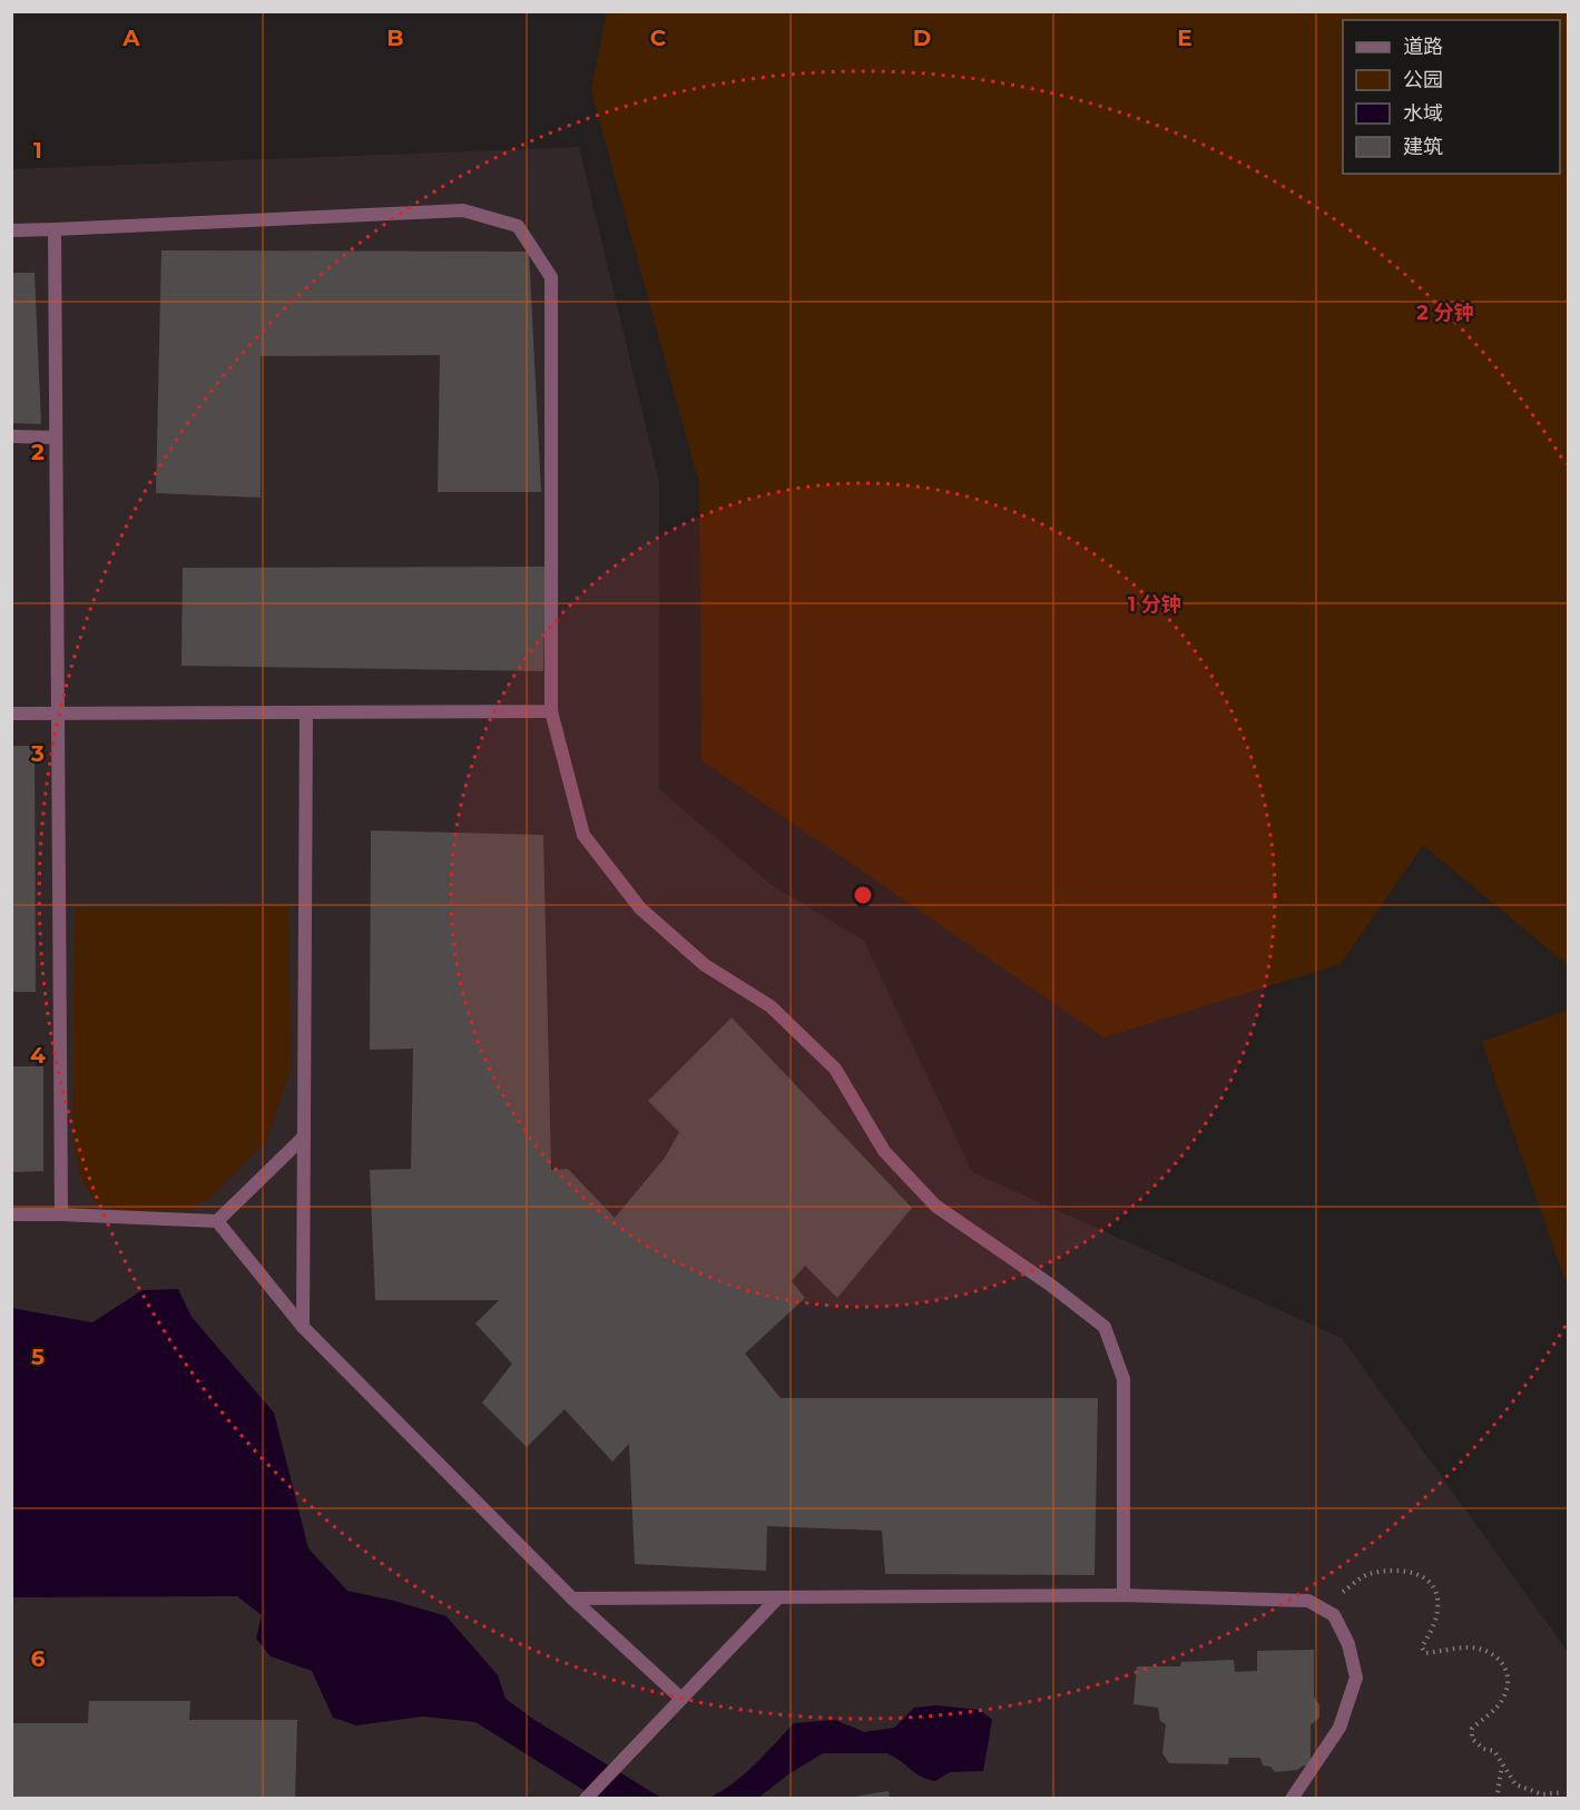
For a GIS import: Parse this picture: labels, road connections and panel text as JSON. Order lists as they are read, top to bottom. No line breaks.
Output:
{"legend":["道路","公园","水域","建筑"],"grid":{"columns":["A","B","C","D","E"],"rows":["1","2","3","4","5","6"]},"rings":["2 分钟","1 分钟"]}
